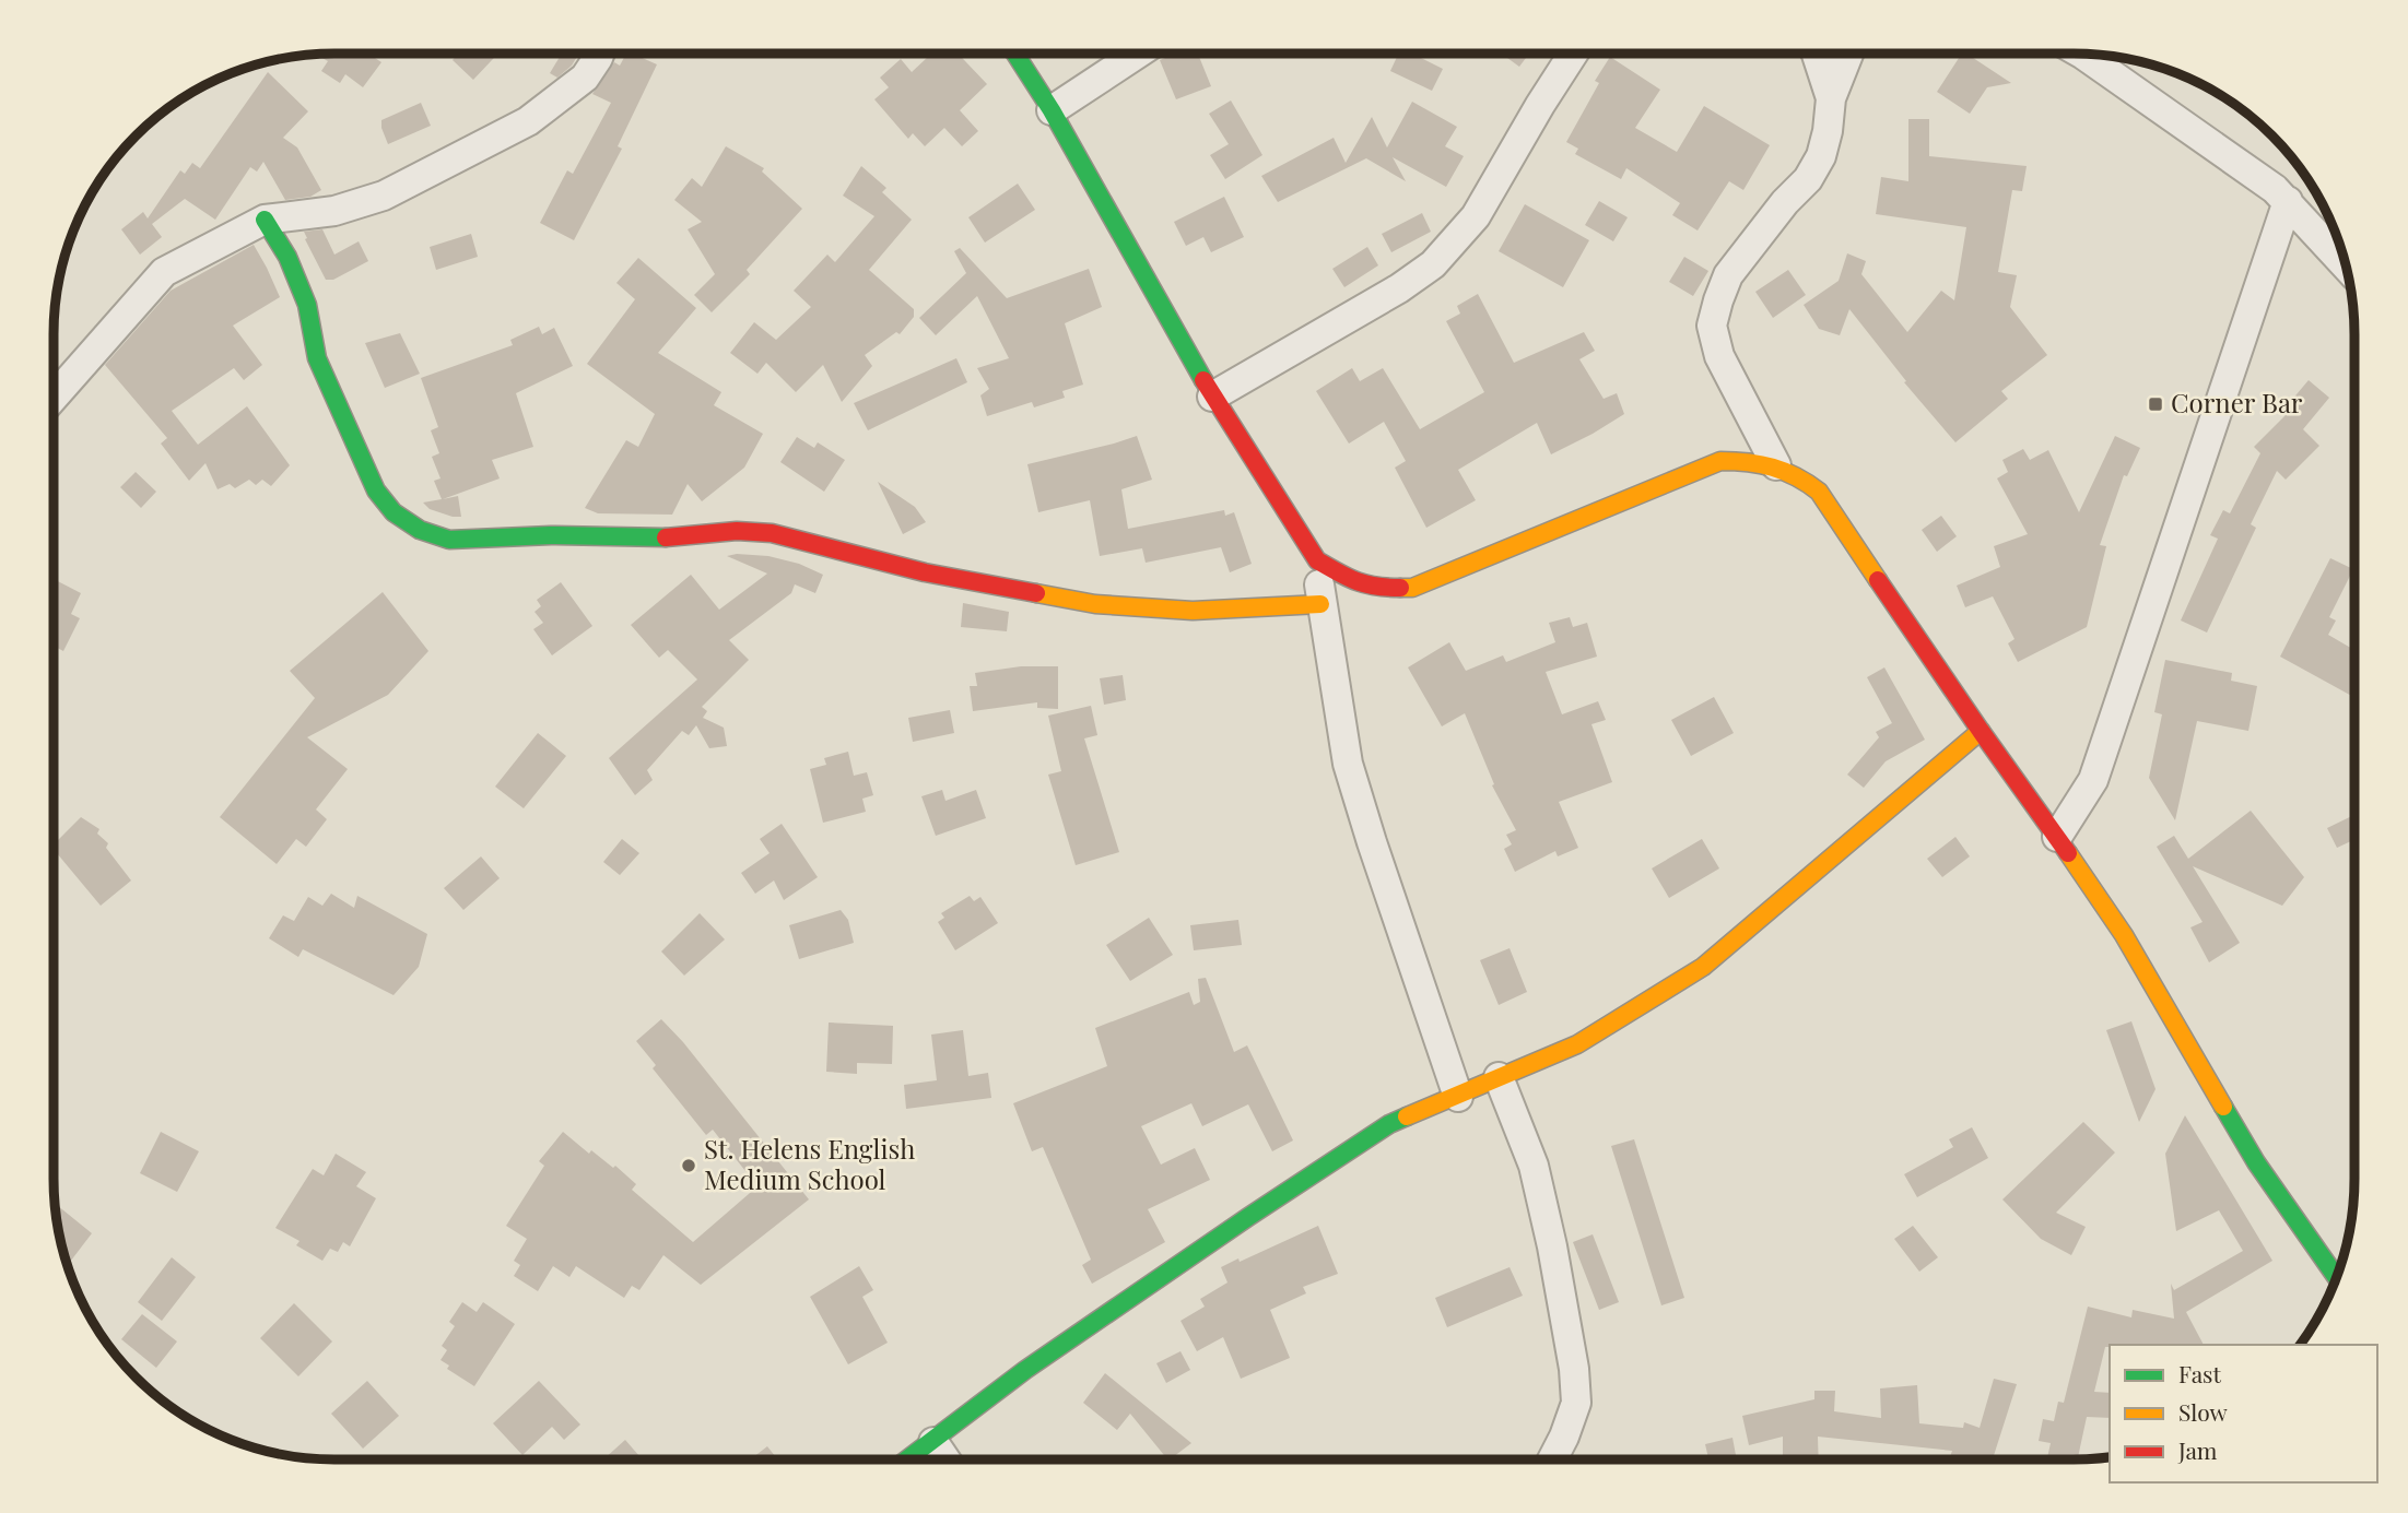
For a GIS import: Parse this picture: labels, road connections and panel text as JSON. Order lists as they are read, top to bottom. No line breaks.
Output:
{"places":{"transit":["Corner Bar"],"other":["St. Helens English Medium School"]},"legend":["Fast","Slow","Jam"]}
